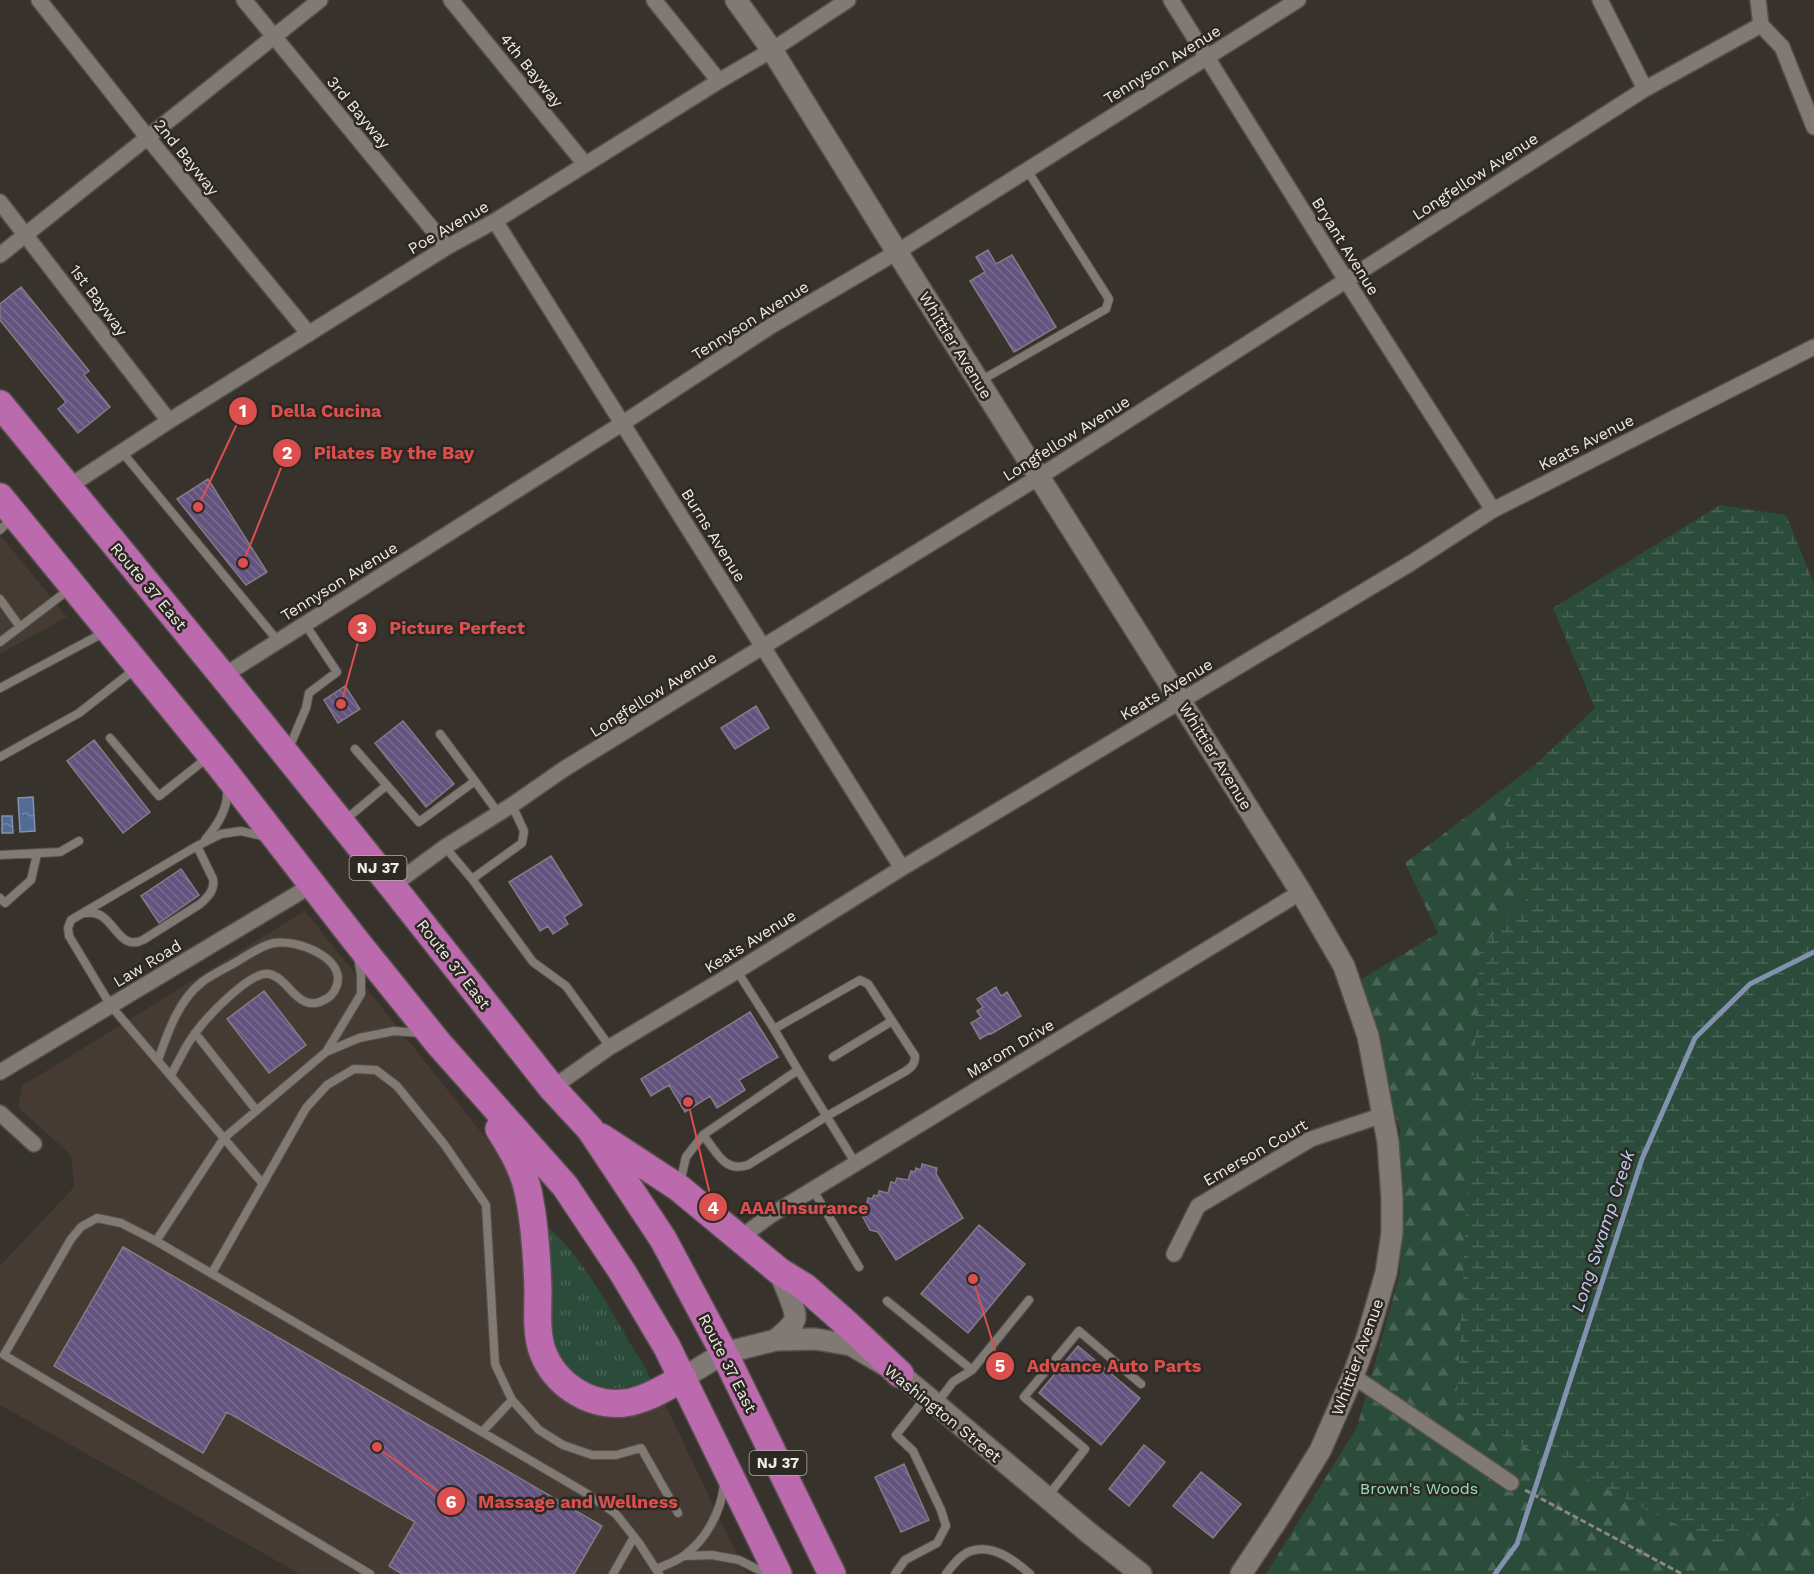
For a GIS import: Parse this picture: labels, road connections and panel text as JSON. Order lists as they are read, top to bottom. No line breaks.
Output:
{"streets":{"highway":["Route 37 East","NJ 37"],"street":["Tennyson Avenue","4th Bayway","3rd Bayway","2nd Bayway","Longfellow Avenue","Poe Avenue","Bryant Avenue","1st Bayway","Whittier Avenue","Keats Avenue","Burns Avenue","Law Road","Marom Drive","Emerson Court","Washington Street"]},"crossings":[["Tennyson Avenue","Bryant Avenue"],["Tennyson Avenue","Whittier Avenue"],["Tennyson Avenue","Burns Avenue"],["Tennyson Avenue","Route 37 East"],["4th Bayway","Poe Avenue"],["3rd Bayway","Poe Avenue"],["2nd Bayway","Poe Avenue"],["Longfellow Avenue","Bryant Avenue"],["Longfellow Avenue","Whittier Avenue"],["Longfellow Avenue","Burns Avenue"],["Longfellow Avenue","Route 37 East"],["Poe Avenue","1st Bayway"],["Poe Avenue","Whittier Avenue"],["Poe Avenue","Burns Avenue"],["Poe Avenue","Route 37 East"],["Bryant Avenue","Keats Avenue"],["Whittier Avenue","Keats Avenue"],["Whittier Avenue","Marom Drive"],["Whittier Avenue","Emerson Court"],["Keats Avenue","Burns Avenue"],["Keats Avenue","Route 37 East"],["Route 37 East","Washington Street"],["NJ 37","Law Road"],["NJ 37","Washington Street"]],"water":["Long Swamp Creek"],"parks":["Brown's Woods"],"places":["Della Cucina","Pilates By the Bay","Picture Perfect","AAA Insurance","Advance Auto Parts","Massage and Wellness"]}
